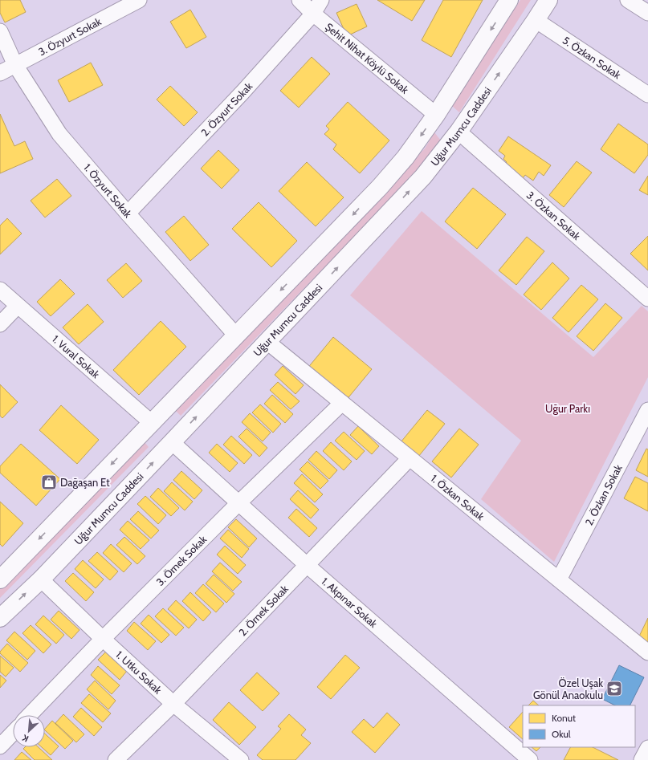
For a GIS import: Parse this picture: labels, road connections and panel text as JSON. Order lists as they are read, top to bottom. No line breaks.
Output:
{"streets":{"street":["3. Özyurt Sokak","5. Özkan Sokak","Şehit Nihat Köylü Sokak","2. Özyurt Sokak","Uğur Mumcu Caddesi","1. Özyurt Sokak","3. Özkan Sokak","1. Vural Sokak","2. Özkan Sokak","1. Özkan Sokak","3. Örnek Sokak","1. Akpınar Sokak","2. Örnek Sokak","1. Utku Sokak"]},"crossings":[["3. Özyurt Sokak","1. Özyurt Sokak"],["5. Özkan Sokak","Uğur Mumcu Caddesi"],["Şehit Nihat Köylü Sokak","2. Özyurt Sokak"],["2. Özyurt Sokak","1. Özyurt Sokak"],["Uğur Mumcu Caddesi","3. Özkan Sokak"],["Uğur Mumcu Caddesi","1. Özkan Sokak"],["Uğur Mumcu Caddesi","1. Akpınar Sokak"],["Uğur Mumcu Caddesi","1. Utku Sokak"],["2. Özkan Sokak","1. Özkan Sokak"],["1. Özkan Sokak","3. Örnek Sokak"],["1. Özkan Sokak","2. Örnek Sokak"],["3. Örnek Sokak","1. Akpınar Sokak"],["3. Örnek Sokak","1. Utku Sokak"],["1. Akpınar Sokak","2. Örnek Sokak"],["2. Örnek Sokak","1. Utku Sokak"]],"parks":["Uğur Parkı"],"places":{"shop":["Dağaşan Et"],"school or university":["Özel Uşak Gönül Anaokulu"]},"legend":["Konut","Okul"],"north":"bottom left"}
